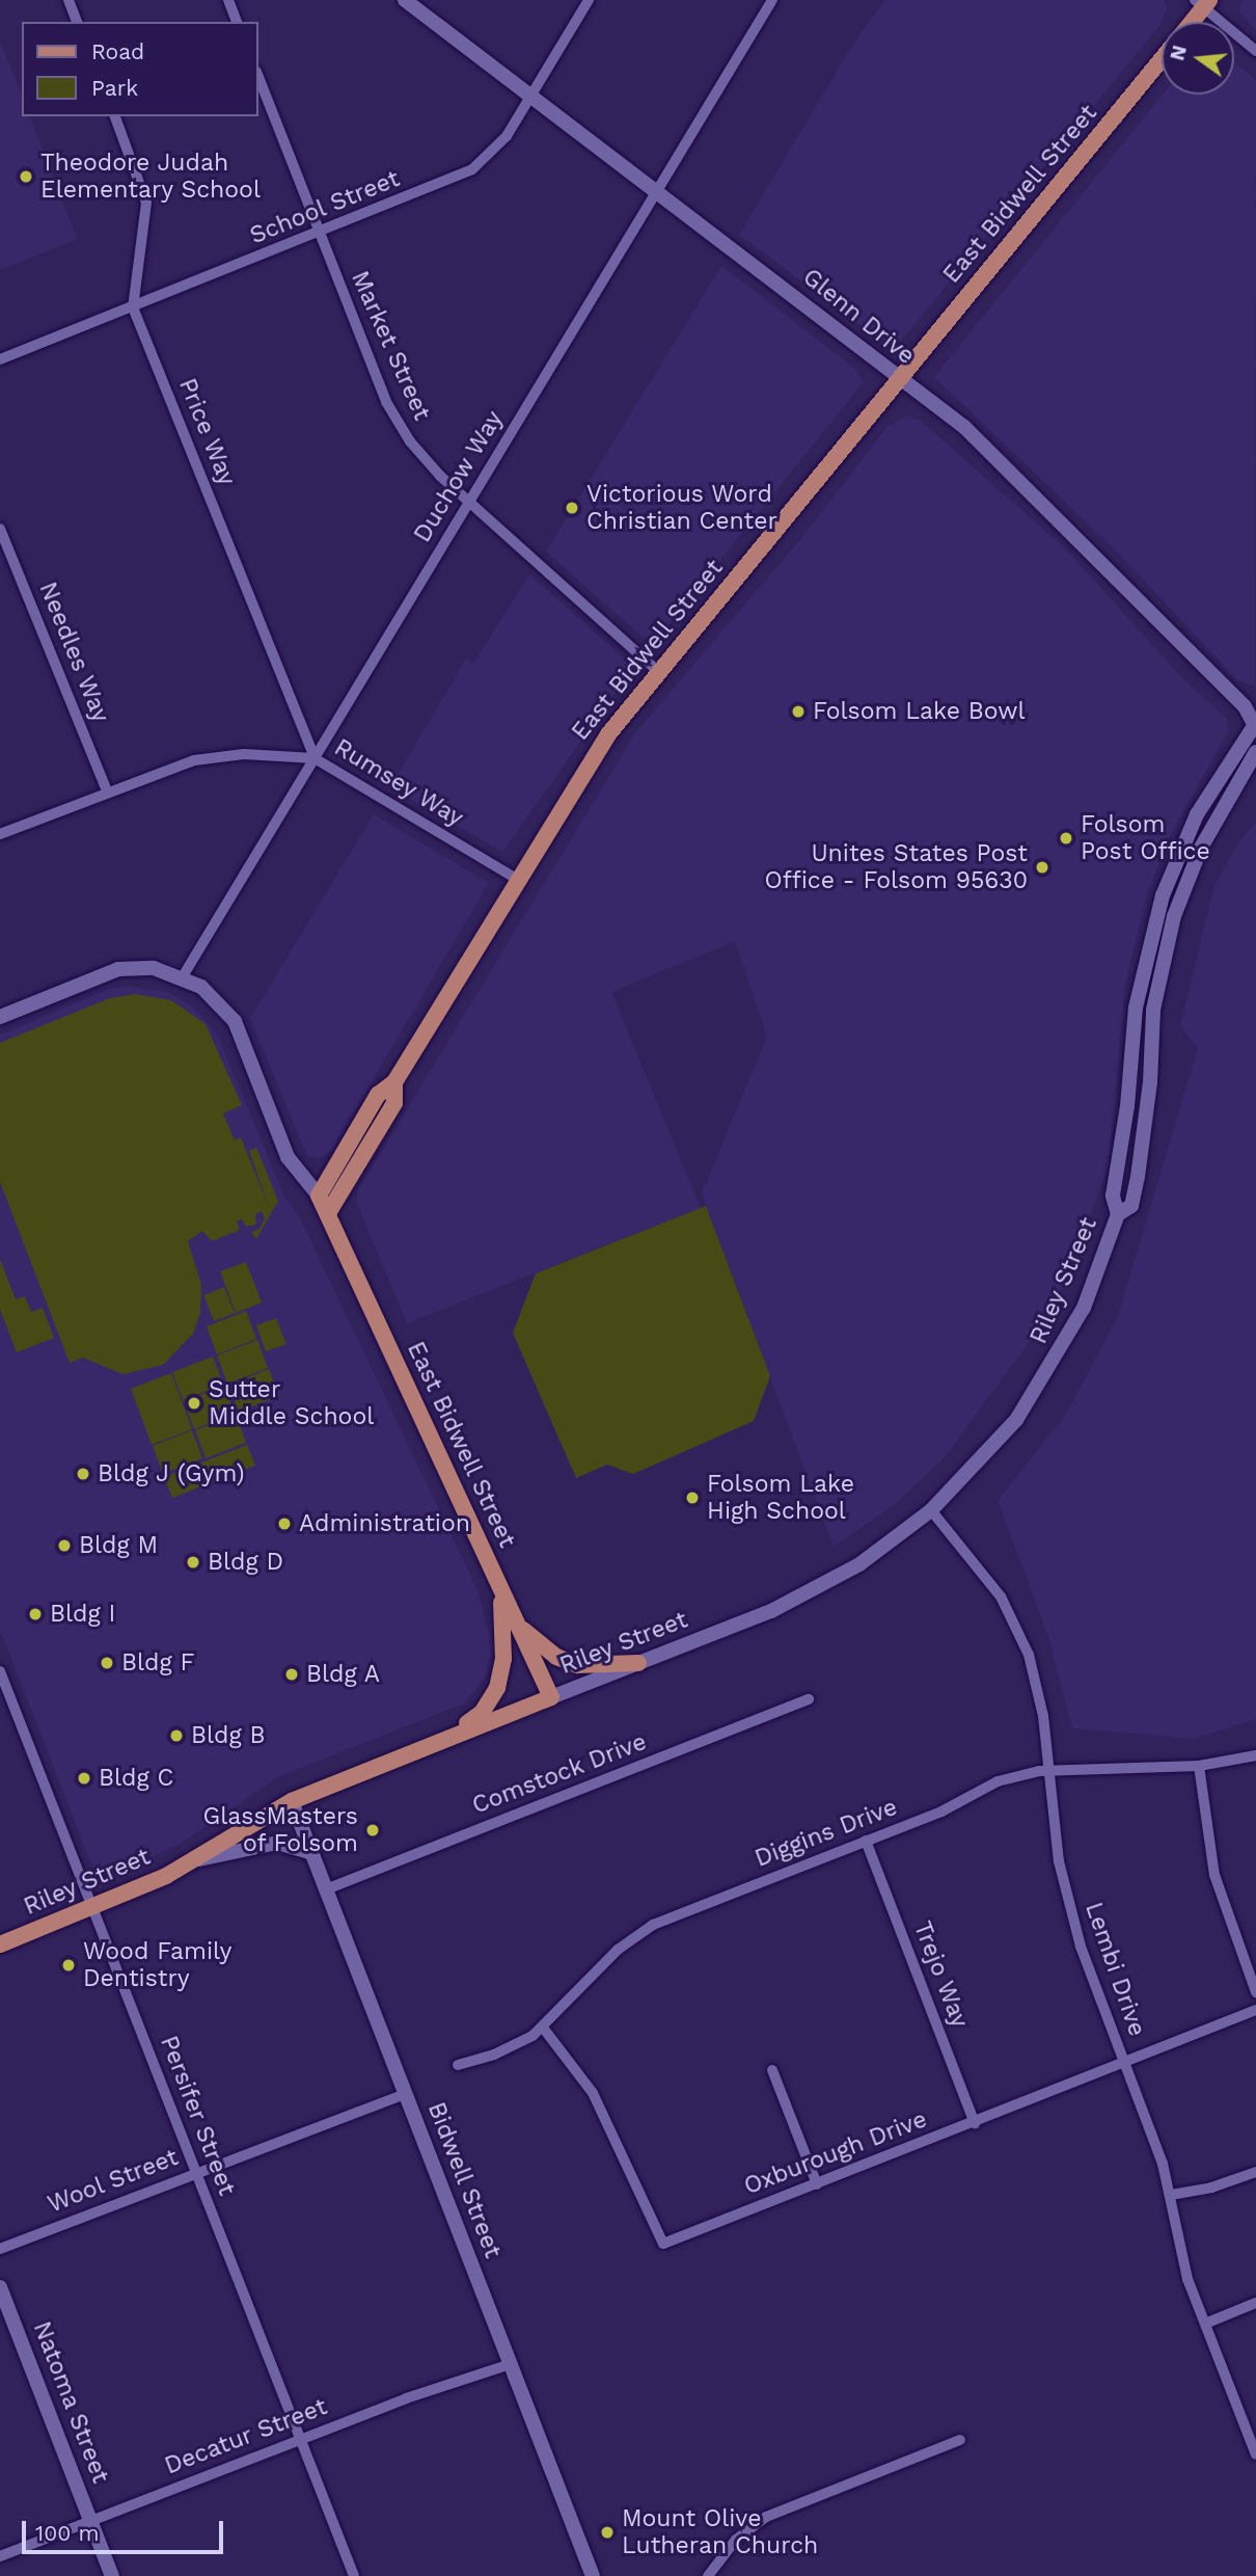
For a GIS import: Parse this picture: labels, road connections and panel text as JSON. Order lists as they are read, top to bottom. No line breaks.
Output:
{"streets":{"main road":["East Bidwell Street","Riley Street"],"street":["School Street","Glenn Drive","Market Street","Price Way","Duchow Way","Needles Way","Rumsey Way","Comstock Drive","Diggins Drive","Lembi Drive","Trejo Way","Persifer Street","Oxburough Drive","Bidwell Street","Wool Street","Natoma Street","Decatur Street"]},"crossings":[["East Bidwell Street","Glenn Drive"],["East Bidwell Street","Market Street"],["East Bidwell Street","Rumsey Way"],["East Bidwell Street","Riley Street"],["School Street","Glenn Drive"],["School Street","Market Street"],["School Street","Price Way"],["Glenn Drive","Duchow Way"],["Glenn Drive","Riley Street"],["Market Street","Duchow Way"],["Price Way","Duchow Way"],["Price Way","Rumsey Way"],["Duchow Way","Rumsey Way"],["Needles Way","Rumsey Way"],["Riley Street","Lembi Drive"],["Riley Street","Persifer Street"],["Riley Street","Bidwell Street"],["Comstock Drive","Bidwell Street"],["Diggins Drive","Lembi Drive"],["Diggins Drive","Trejo Way"],["Diggins Drive","Oxburough Drive"],["Lembi Drive","Oxburough Drive"],["Trejo Way","Oxburough Drive"],["Persifer Street","Wool Street"],["Persifer Street","Decatur Street"],["Bidwell Street","Wool Street"],["Bidwell Street","Decatur Street"],["Natoma Street","Decatur Street"]],"places":["Theodore Judah Elementary School","Victorious Word Christian Center","Folsom Lake Bowl","Folsom Post Office","Unites States Post Office - Folsom 95630","Sutter Middle School","Bldg J (Gym)","Folsom Lake High School","Administration","Bldg M","Bldg D","Bldg I","Bldg F","Bldg A","Bldg B","Bldg C","GlassMasters of Folsom","Wood Family Dentistry","Mount Olive Lutheran Church"],"legend":["Road","Park"],"scale_bar":"100 m","north":"left"}
